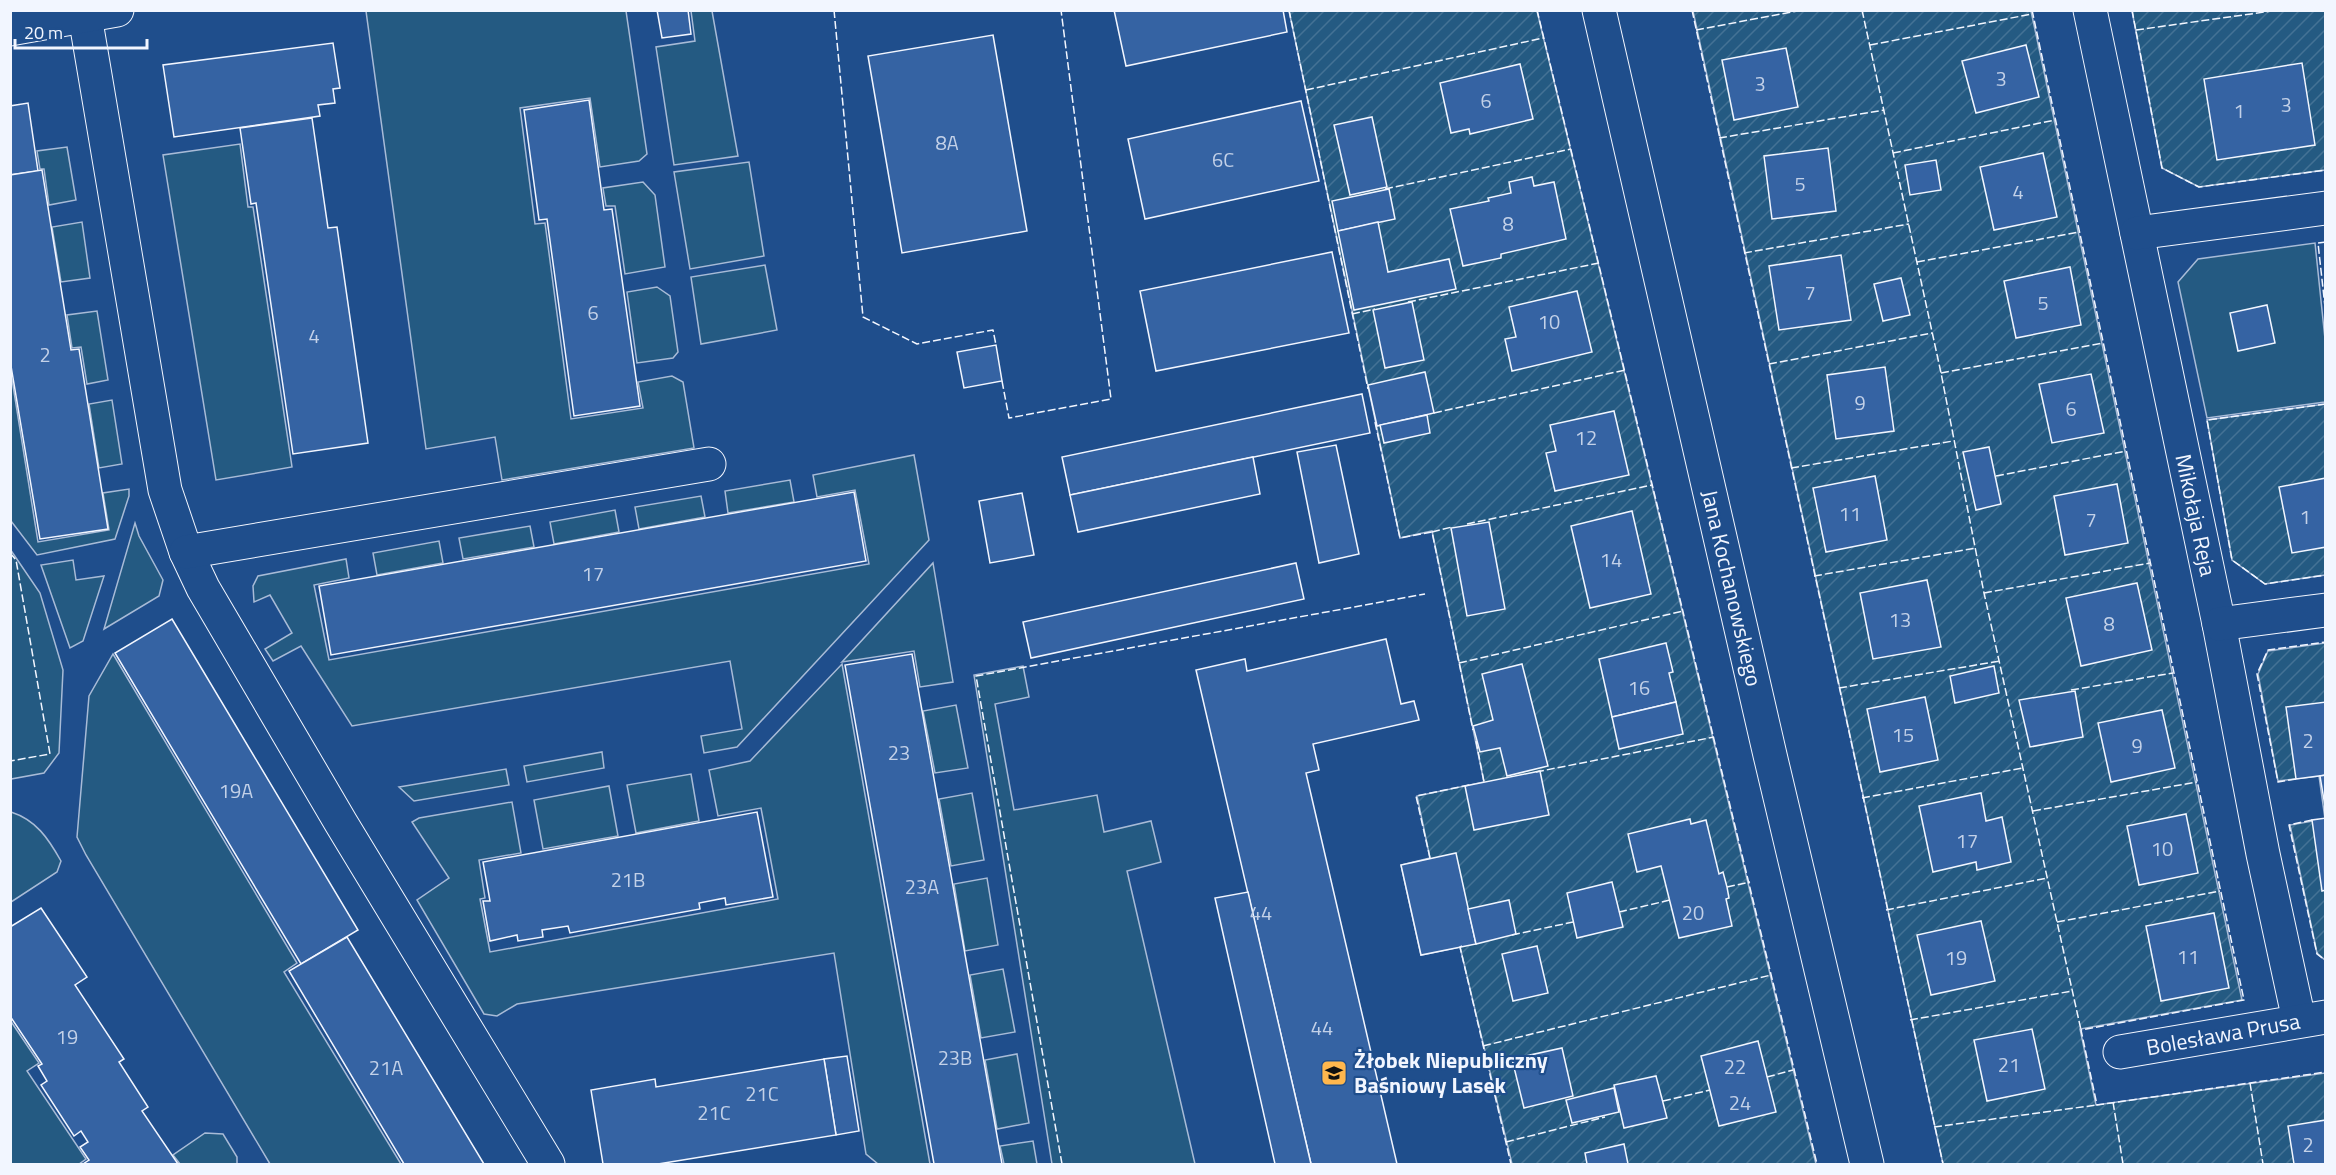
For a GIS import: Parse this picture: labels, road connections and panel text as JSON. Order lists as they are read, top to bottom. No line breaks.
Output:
{"streets":{"street":["Mikołaja Reja","Jana Kochanowskiego","Bolesława Prusa"]},"crossings":[["Mikołaja Reja","Bolesława Prusa"]],"places":{"school or university":["Żłobek Niepubliczny Baśniowy Lasek"]},"house_numbers":["3","3","6","3","1","8A","6C","5","4","8","7","5","6","10","4","2","9","6","12","11","1","7","14","17","13","8","16","15","2","9","23","19A","17","10","21B","23A","44","20","11","19","44","19","23B","21","22","21A","21C","24","21C","2"],"scale_bar":"20 m"}
